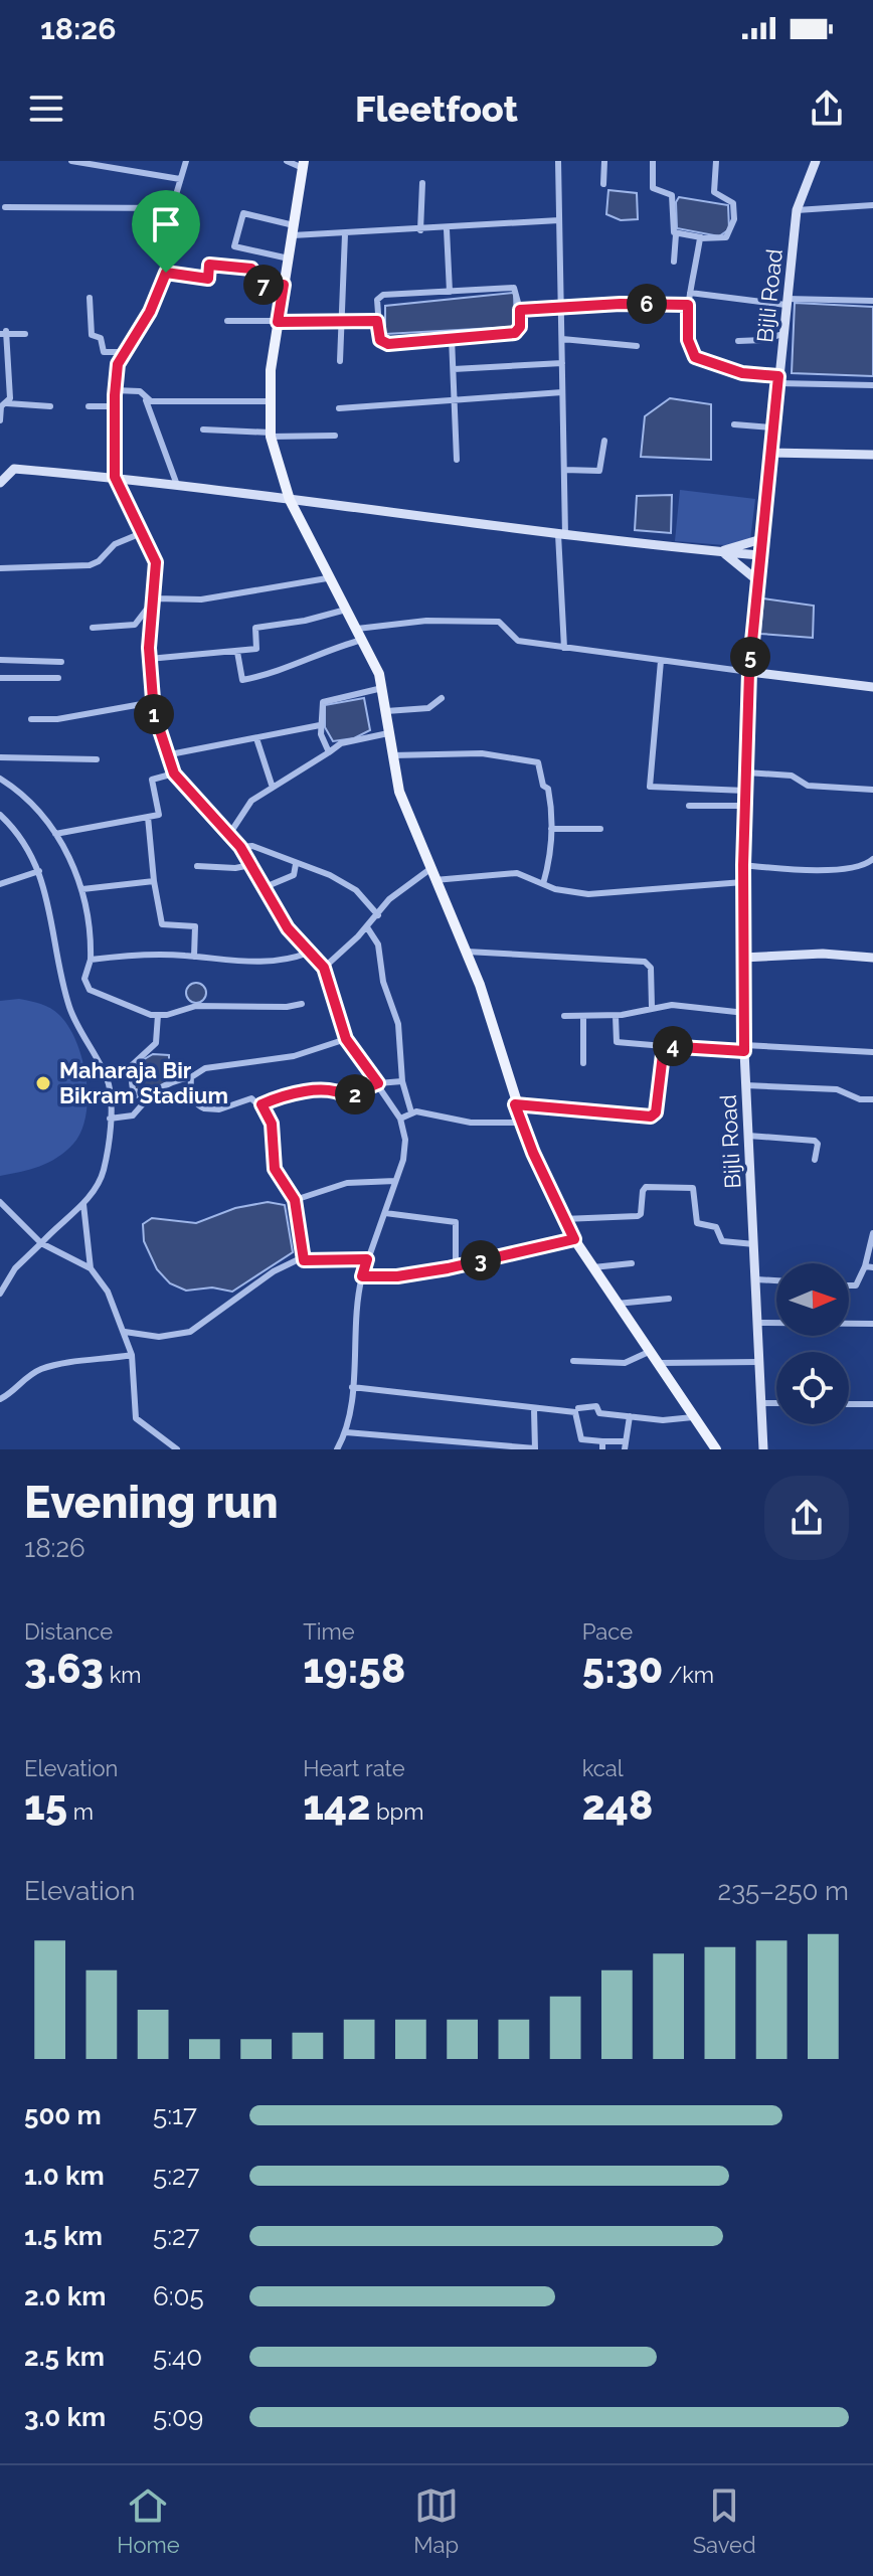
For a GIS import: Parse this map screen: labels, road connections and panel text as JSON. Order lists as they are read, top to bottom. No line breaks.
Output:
{"streets":{"street":["Bijli Road"]},"places":["Maharaja Bir Bikram Stadium"],"north":"right","page":{"status":"18:26","header":"Fleetfoot","pins":["7","6","5","1","4","2","3"],"heading":["Evening run","18:26"],"stats":[["Distance","3.63 km"],["Time","19:58"],["Pace","5:30 /km"],["Elevation","15 m"],["Heart rate","142 bpm"],["kcal","248"]],"chart":["Elevation","235–250 m"],"list":[{"name":"500 m","note":"5:17"},{"name":"1.0 km","note":"5:27"},{"name":"1.5 km","note":"5:27"},{"name":"2.0 km","note":"6:05"},{"name":"2.5 km","note":"5:40"},{"name":"3.0 km","note":"5:09"}],"tabs":["Home","Map","Saved"]}}
